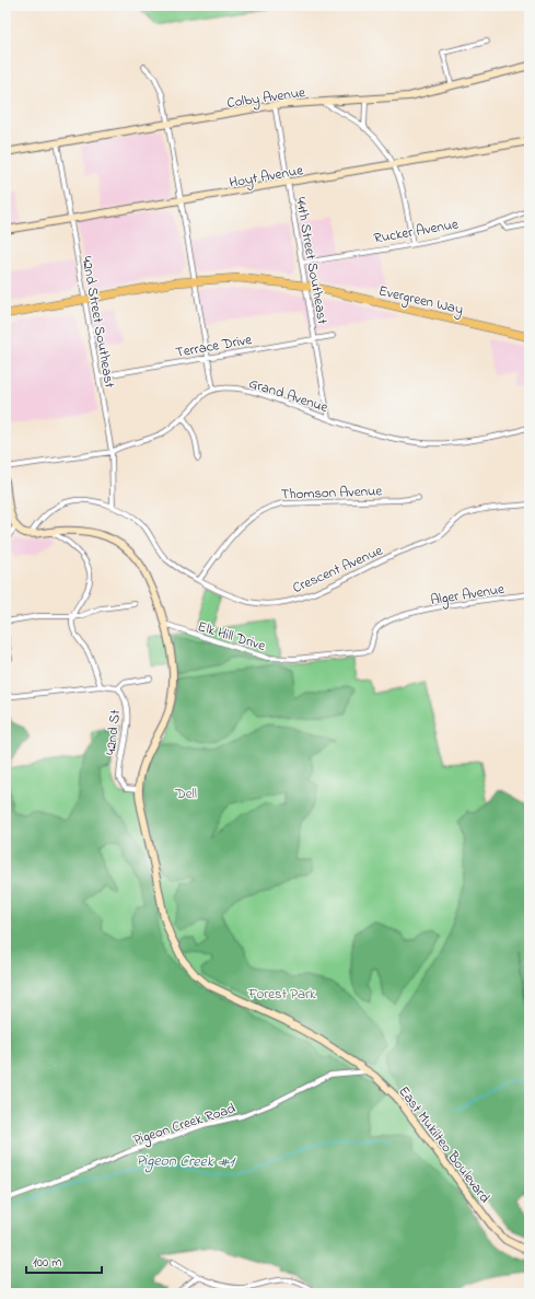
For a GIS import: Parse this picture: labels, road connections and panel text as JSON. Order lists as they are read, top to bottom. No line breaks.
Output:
{"streets":{"main road":["Colby Avenue","Hoyt Avenue","Evergreen Way","East Mukilteo Boulevard"],"street":["Rucker Avenue","44th Street Southeast","42nd Street Southeast","Terrace Drive","Grand Avenue","Thomson Avenue","Crescent Avenue","Alger Avenue","Elk Hill Drive","42nd St","Pigeon Creek Road"]},"crossings":[["Colby Avenue","44th Street Southeast"],["Colby Avenue","42nd Street Southeast"],["Hoyt Avenue","44th Street Southeast"],["Hoyt Avenue","42nd Street Southeast"],["Rucker Avenue","44th Street Southeast"],["44th Street Southeast","Evergreen Way"],["44th Street Southeast","Terrace Drive"],["44th Street Southeast","Grand Avenue"],["42nd Street Southeast","Terrace Drive"],["42nd Street Southeast","Crescent Avenue"],["Thomson Avenue","Crescent Avenue"],["Crescent Avenue","East Mukilteo Boulevard"],["Alger Avenue","Elk Hill Drive"],["Elk Hill Drive","East Mukilteo Boulevard"],["42nd St","East Mukilteo Boulevard"],["Pigeon Creek Road","East Mukilteo Boulevard"]],"water":["Pigeon Creek #1"],"parks":["Dell","Forest Park"],"scale_bar":"100 m"}
